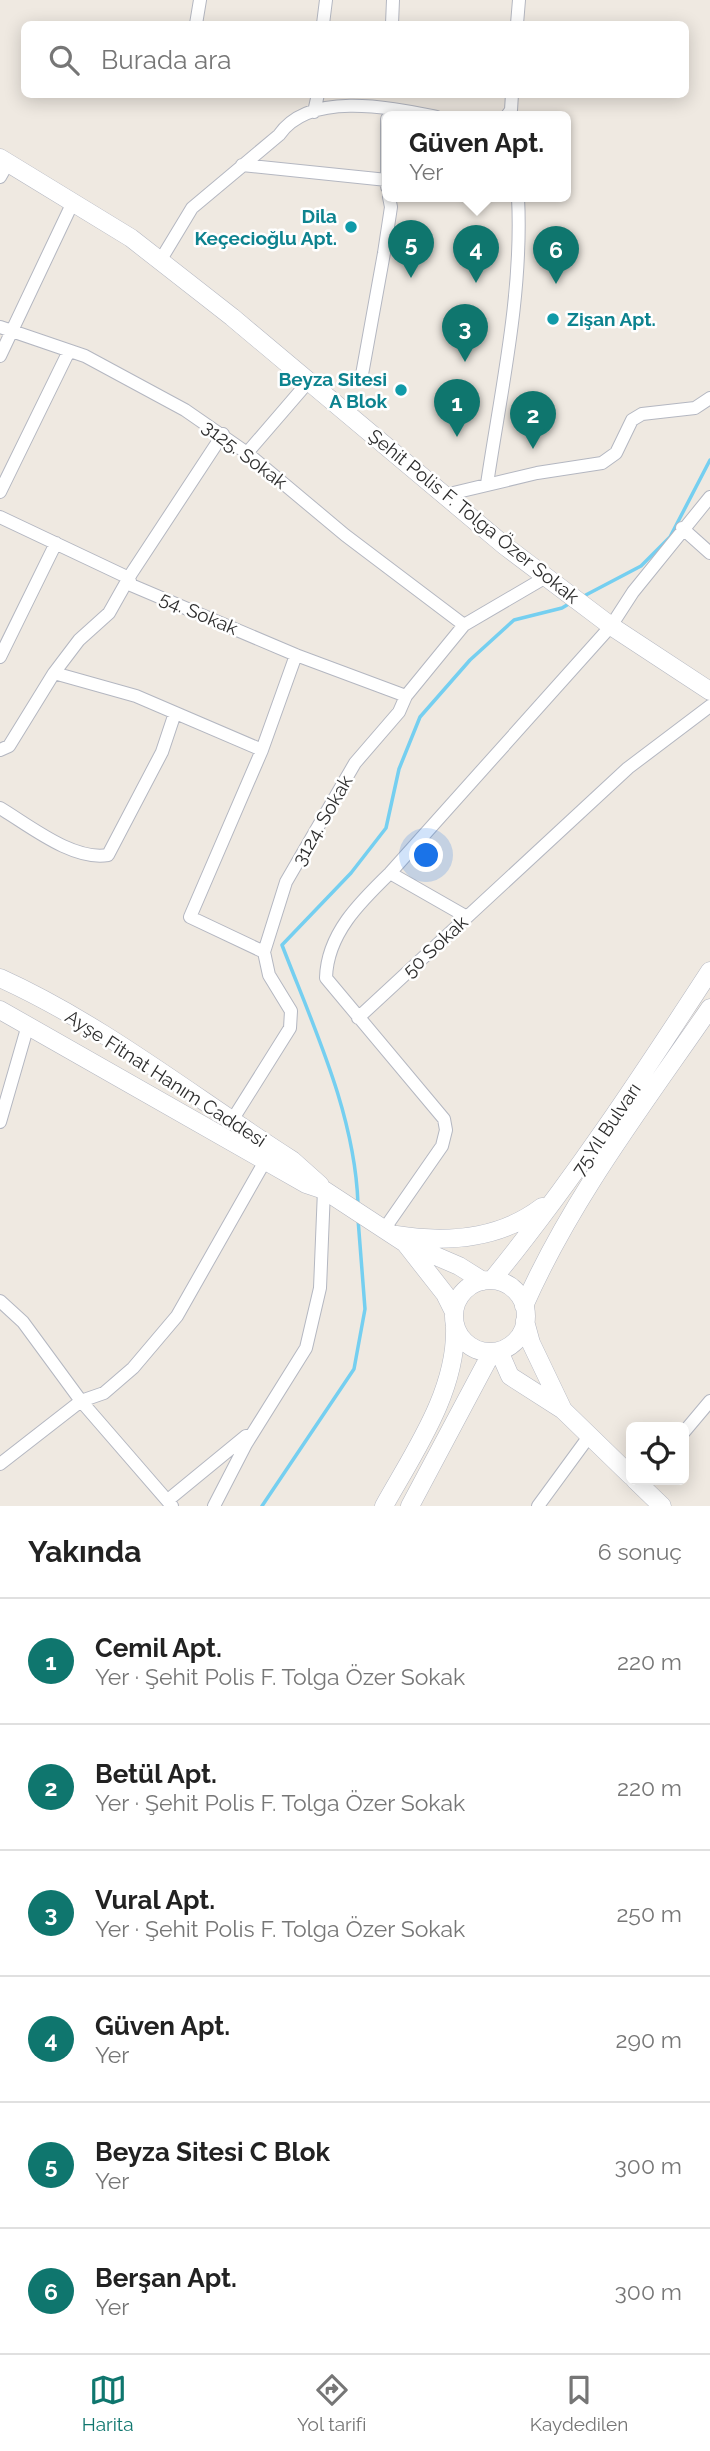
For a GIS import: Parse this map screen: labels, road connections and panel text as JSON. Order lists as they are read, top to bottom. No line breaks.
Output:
{"streets":{"main road":["Şehit Polis F. Tolga Özer Sokak","Ayşe Fitnat Hanım Caddesi","75.Yıl Bulvarı"],"street":["3125. Sokak","54. Sokak","3124. Sokak","50 Sokak"]},"crossings":[["3125. Sokak","3124. Sokak"],["Şehit Polis F. Tolga Özer Sokak","3124. Sokak"],["54. Sokak","3124. Sokak"],["Ayşe Fitnat Hanım Caddesi","75.Yıl Bulvarı"]],"places":["Dila Keçecioğlu Apt.","Zişan Apt.","Beyza Sitesi A Blok"],"page":{"search":"Burada ara","popup":["Güven Apt.","Yer"],"pins":["5","4","6","3","1","2"],"heading":["Yakında","6 sonuç"],"list":[{"mark":"1","name":"Cemil Apt.","note":"Yer · Şehit Polis F. Tolga Özer Sokak","value":"220 m"},{"mark":"2","name":"Betül Apt.","note":"Yer · Şehit Polis F. Tolga Özer Sokak","value":"220 m"},{"mark":"3","name":"Vural Apt.","note":"Yer · Şehit Polis F. Tolga Özer Sokak","value":"250 m"},{"mark":"4","name":"Güven Apt.","note":"Yer","value":"290 m"},{"mark":"5","name":"Beyza Sitesi C Blok","note":"Yer","value":"300 m"},{"mark":"6","name":"Berşan Apt.","note":"Yer","value":"300 m"}],"nav":["Harita","Yol tarifi","Kaydedilen"]}}
